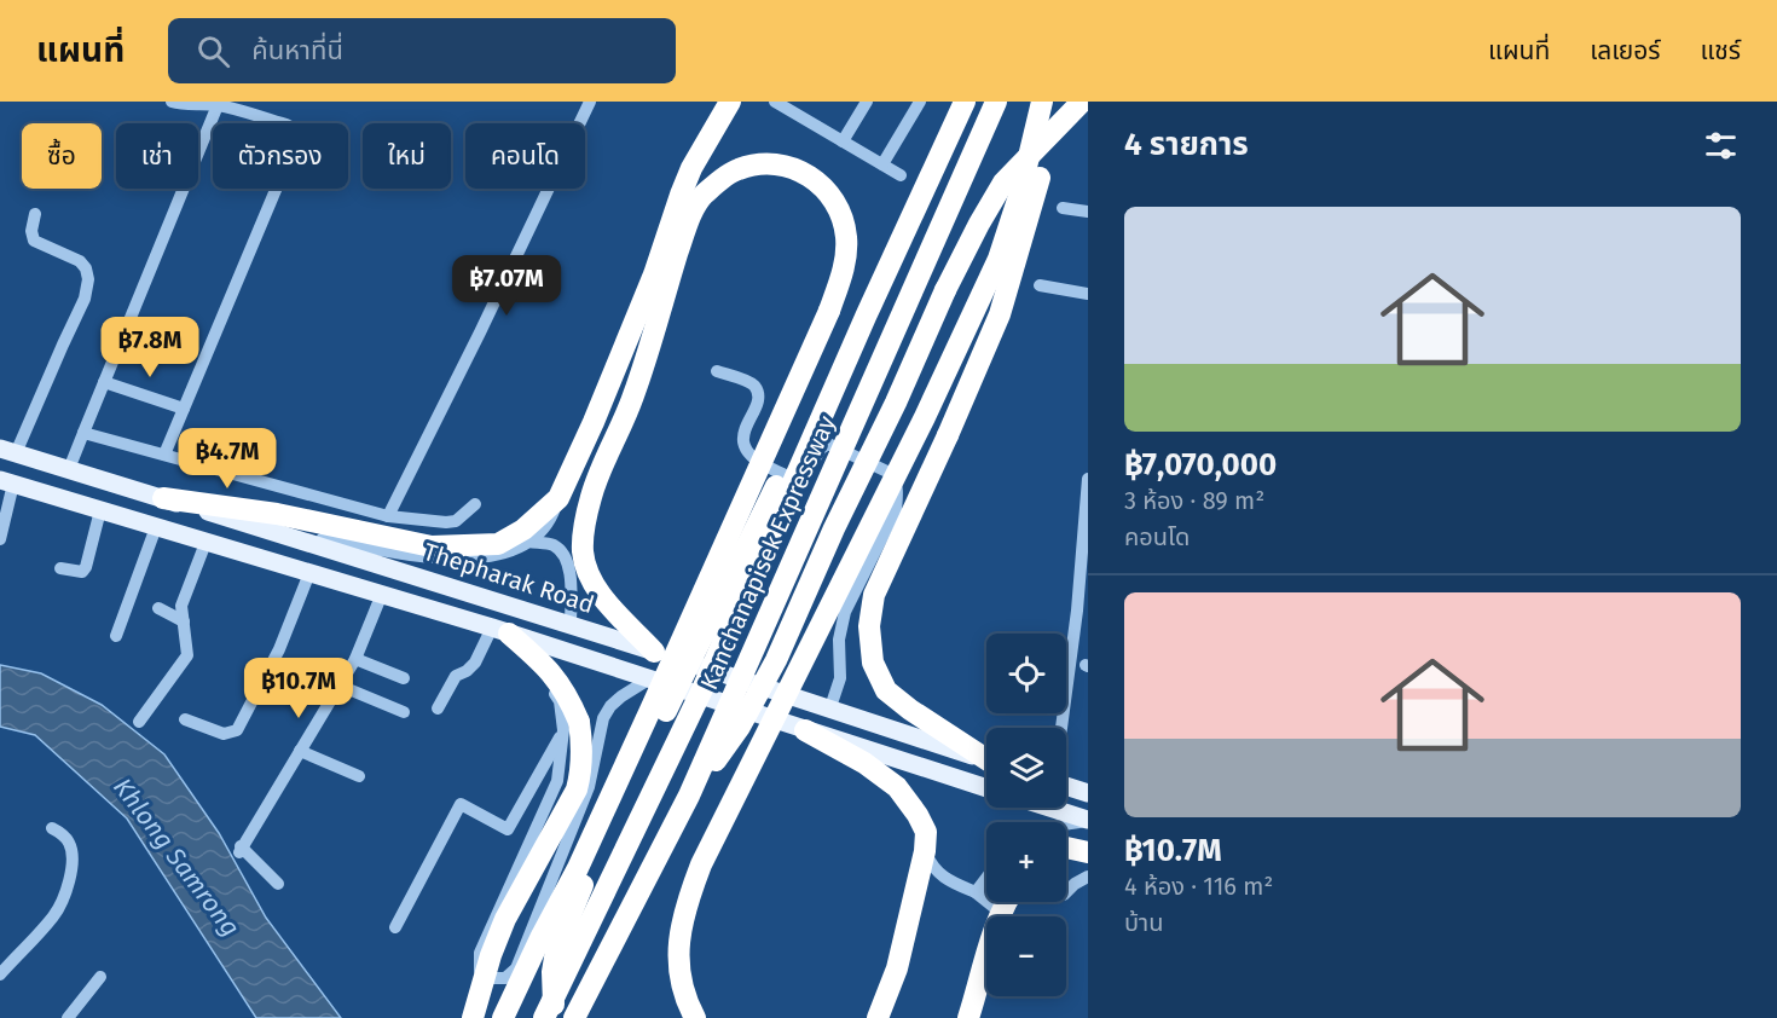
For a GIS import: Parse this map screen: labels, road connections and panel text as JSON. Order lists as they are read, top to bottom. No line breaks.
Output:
{"streets":{"highway":["Kanchanapisek Expressway"],"main road":["Thepharak Road"]},"water":["Khlong Samrong"],"page":{"header":"แผนที่","search":"ค้นหาที่นี่","nav":["แผนที่","เลเยอร์","แชร์"],"heading":"4 รายการ","chip":["ซื้อ","เช่า","ตัวกรอง","ใหม่","คอนโด"],"list":[{"name":"฿7,070,000","note":"3 ห้อง · 89 m² · คอนโด"},{"name":"฿10.7M","note":"4 ห้อง · 116 m² · บ้าน"}],"price":["฿7.07M","฿7.8M","฿4.7M","฿10.7M"],"map_buttons":["+","−"]}}
